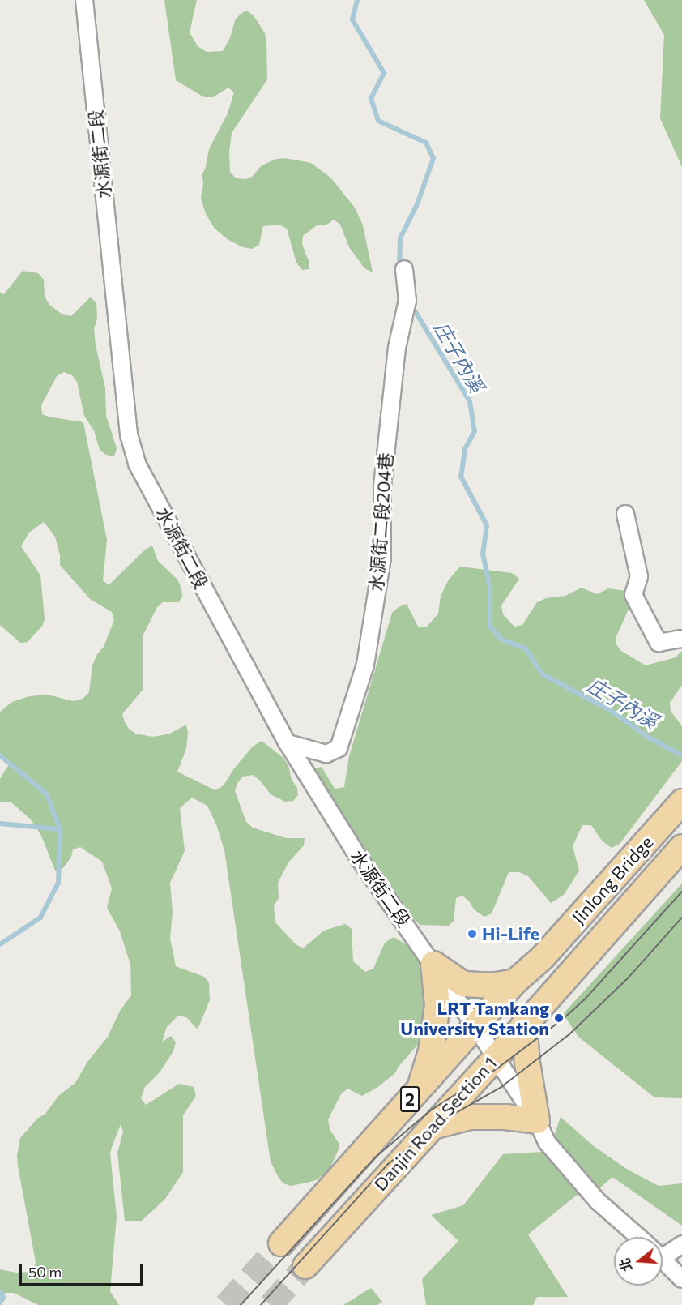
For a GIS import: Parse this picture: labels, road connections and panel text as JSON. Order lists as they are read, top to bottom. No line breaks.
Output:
{"streets":{"main road":["Jinlong Bridge","2","Danjin Road Section 1"],"street":["水源街二段","水源街二段204巷"]},"crossings":[["水源街二段","水源街二段204巷"],["水源街二段","Danjin Road Section 1"],["Jinlong Bridge","Danjin Road Section 1"]],"water":["庄子內溪"],"places":["Hi-Life","LRT Tamkang University Station"],"scale_bar":"50 m","north":"left"}
